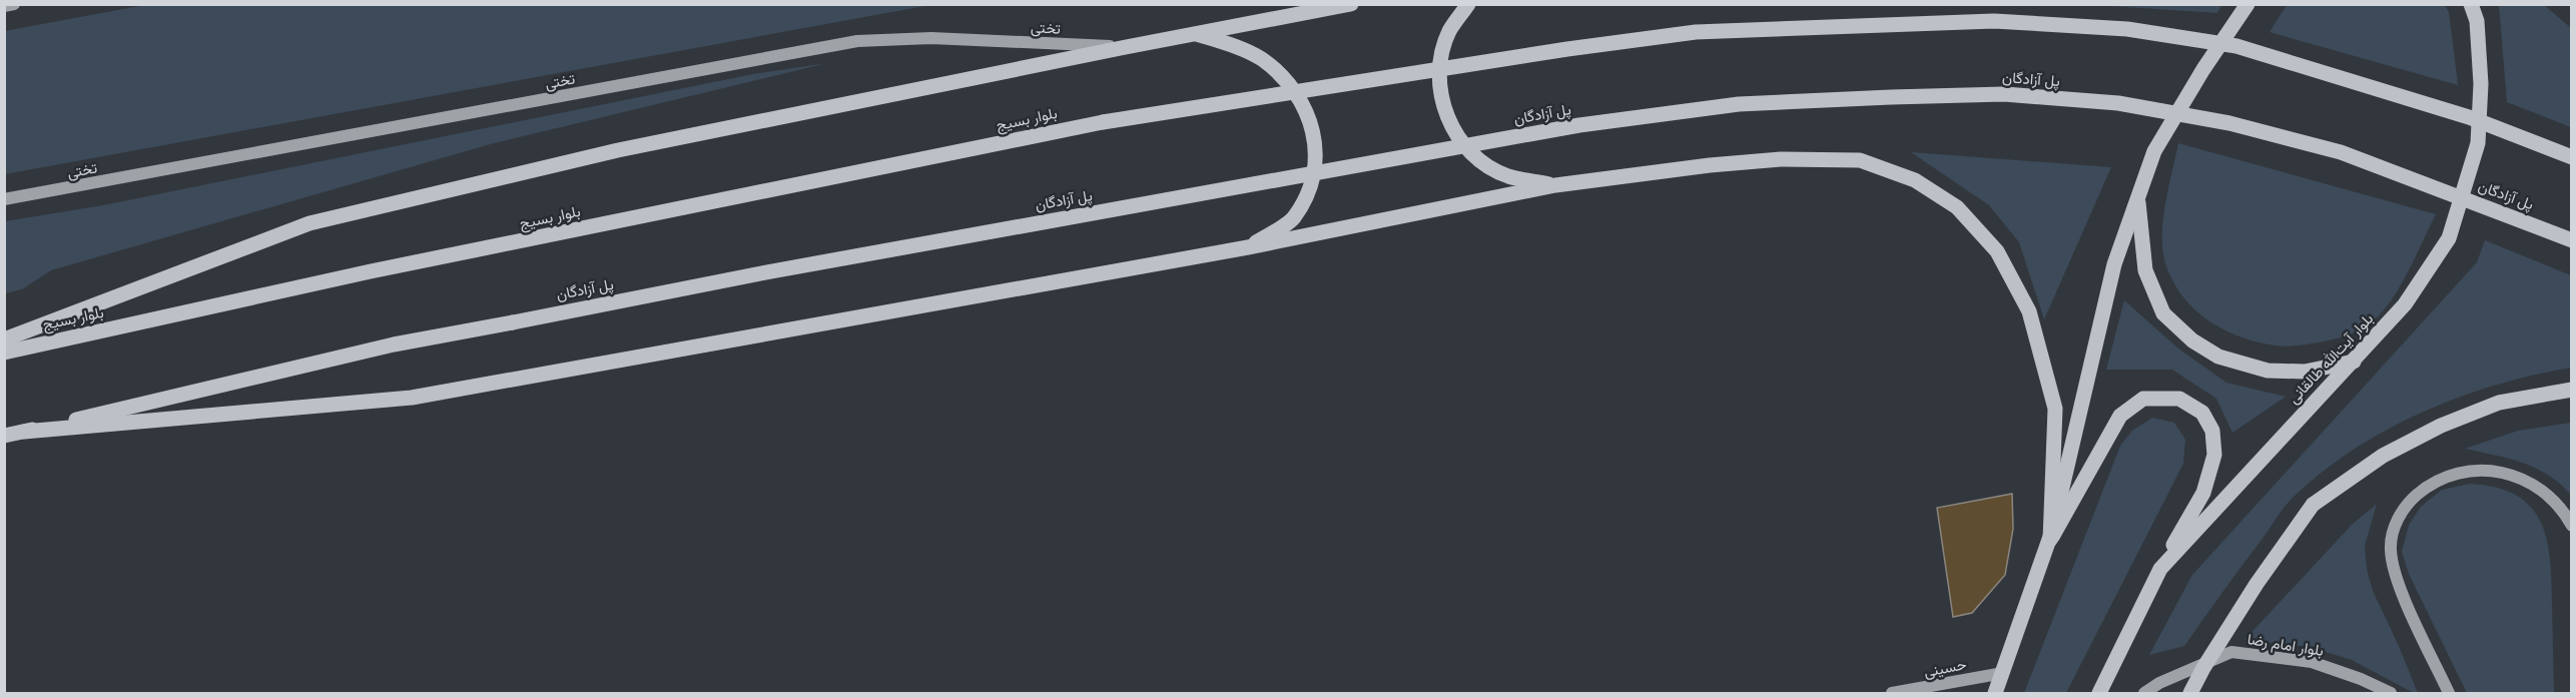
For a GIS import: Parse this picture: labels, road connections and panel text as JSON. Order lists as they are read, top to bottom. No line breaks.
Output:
{"streets":{"main road":["پل آزادگان","بلوار بسیج","بلوار آیت‌الله طالقانی"],"street":["تختی","بلوار امام رضا","حسینی"]}}
